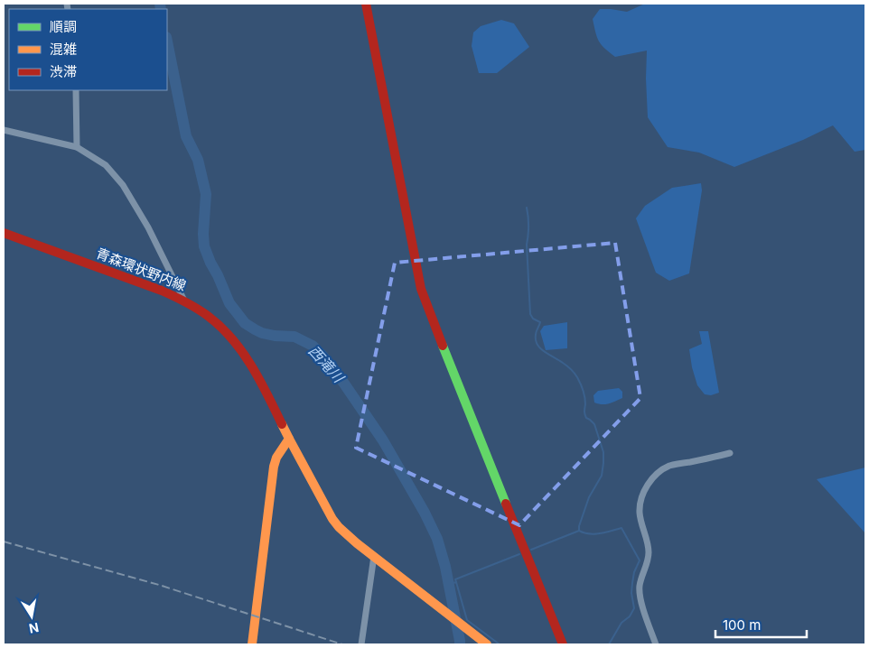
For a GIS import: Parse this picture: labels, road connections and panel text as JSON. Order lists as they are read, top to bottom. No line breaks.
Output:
{"streets":{"street":["青森環状野内線"]},"water":["西滝川"],"legend":["順調","混雑","渋滞"],"scale_bar":"100 m","north":"bottom"}
